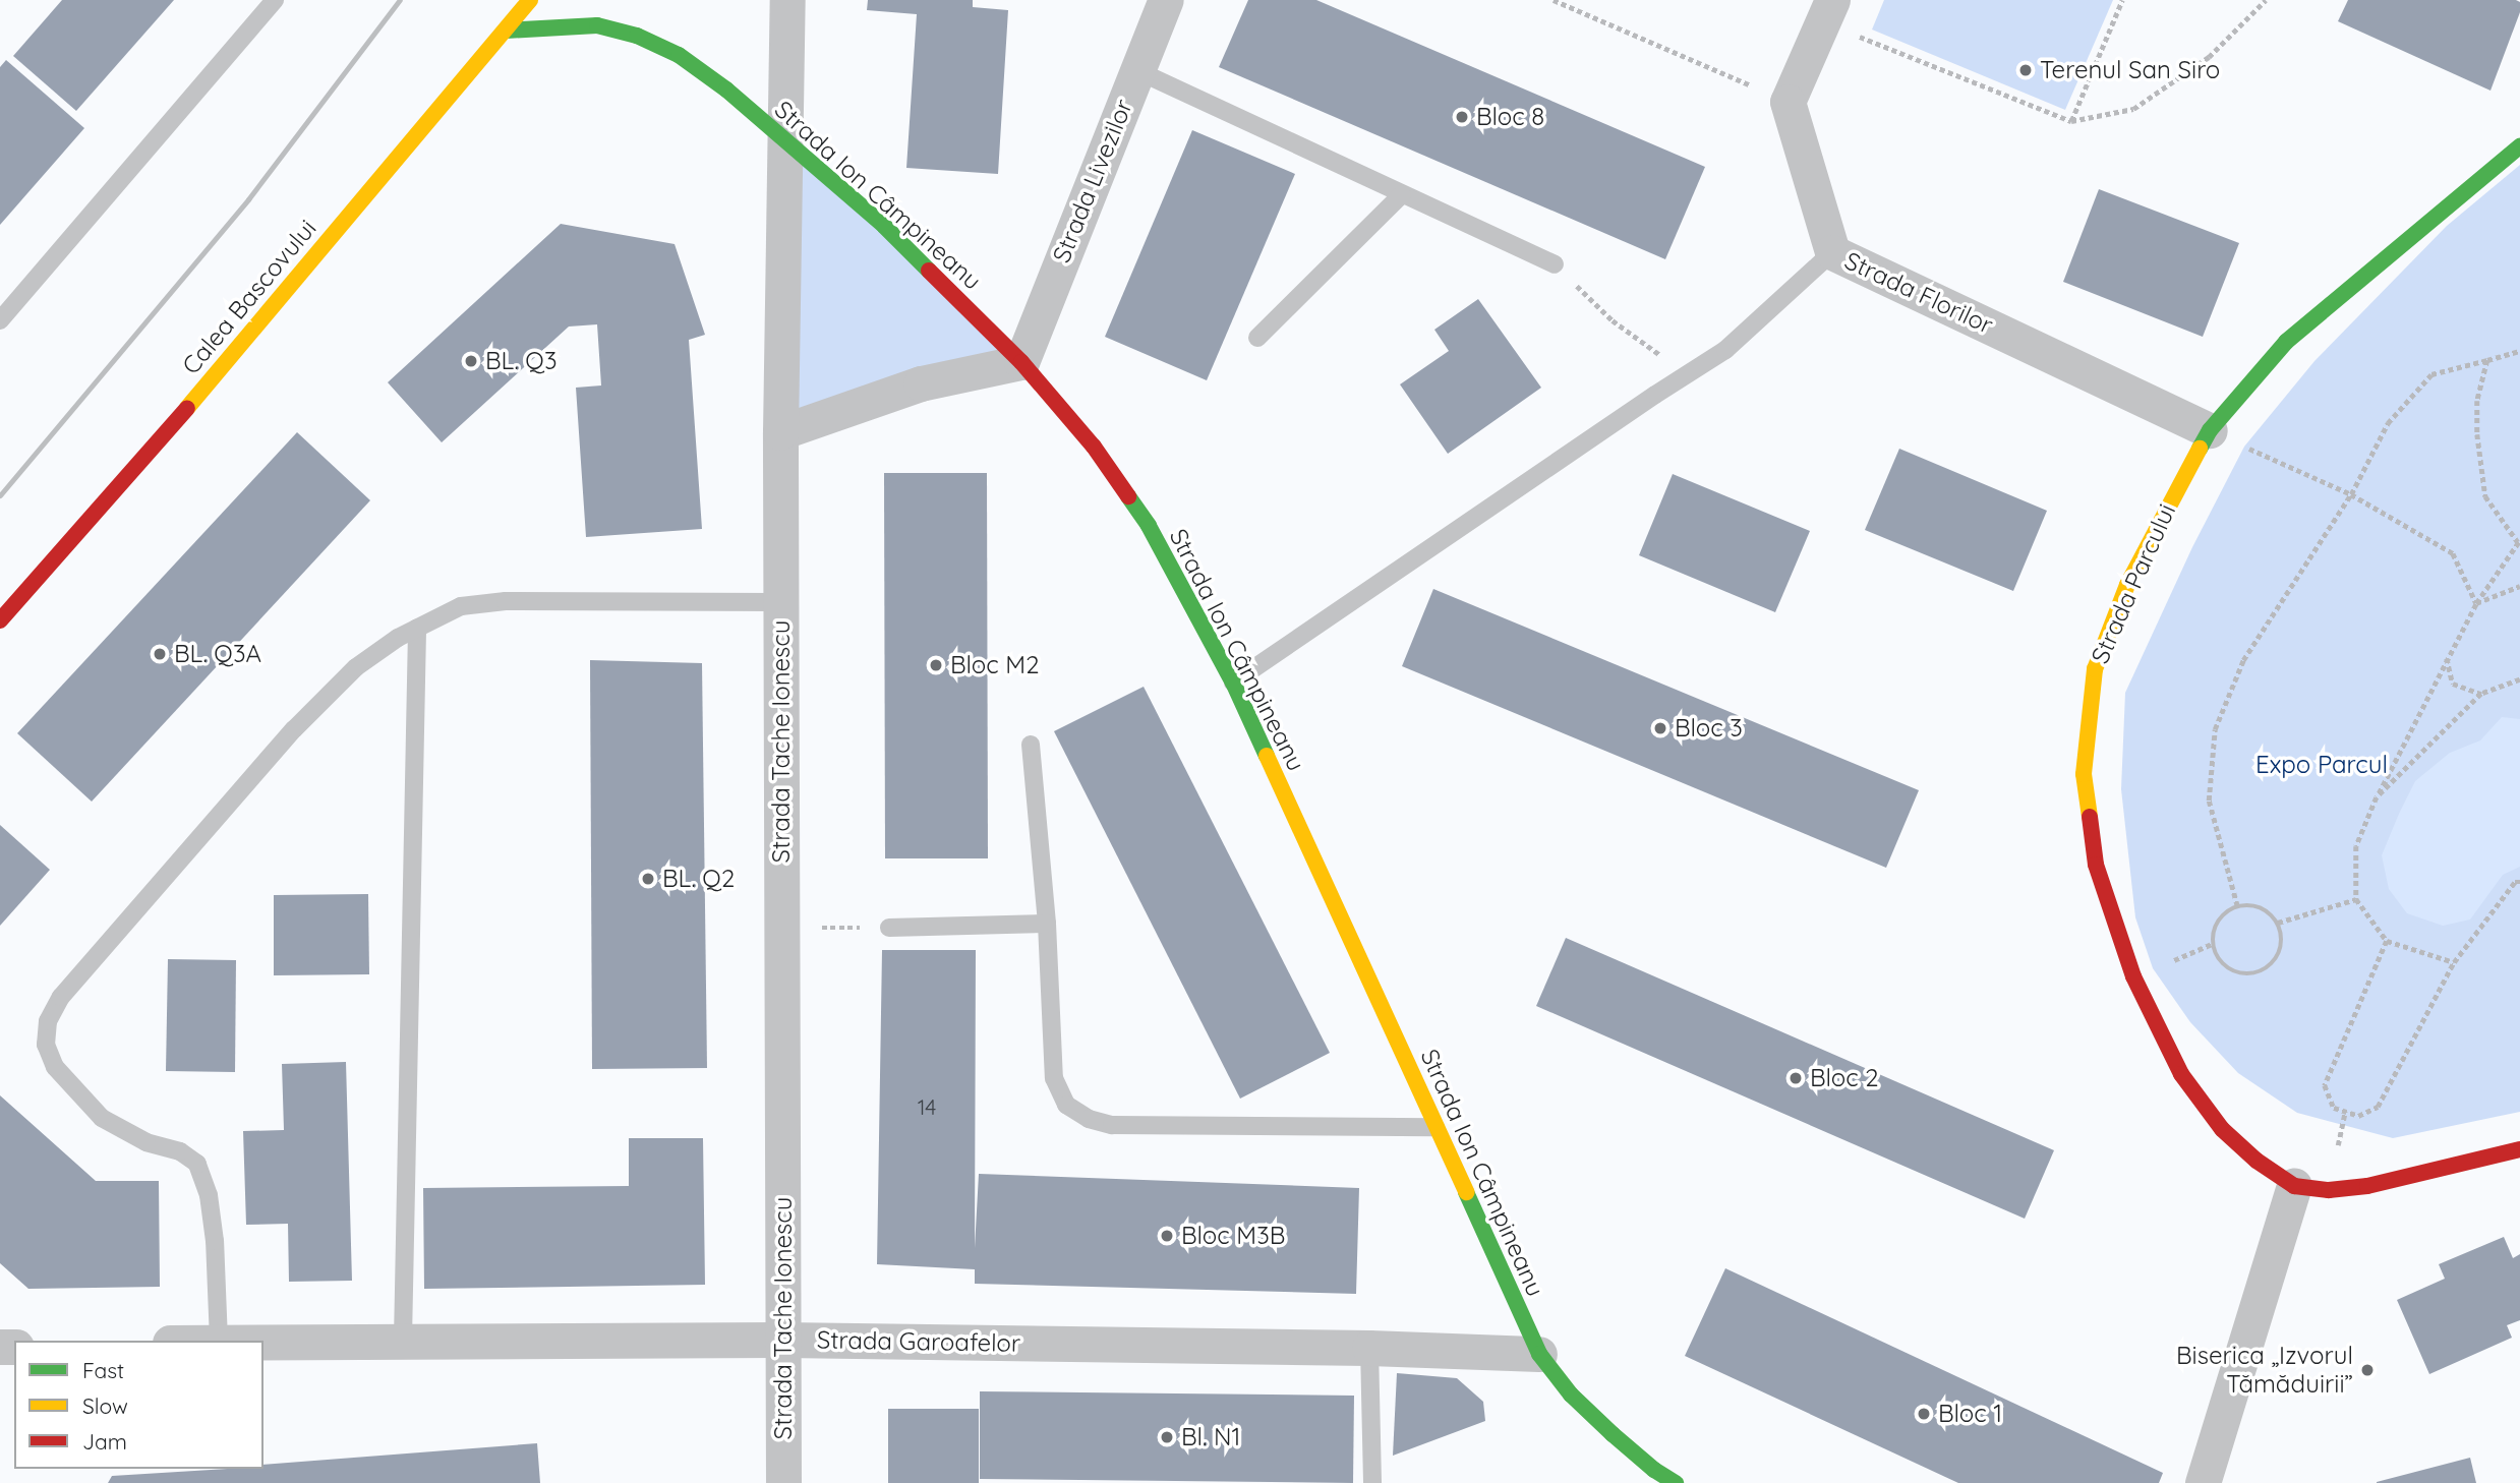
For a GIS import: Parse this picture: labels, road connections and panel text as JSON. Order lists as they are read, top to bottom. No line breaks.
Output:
{"streets":{"street":["Strada Livezilor","Strada Ion Câmpineanu","Strada Florilor","Calea Bascovului","Strada Parcului","Strada Tache Ionescu","Strada Garoafelor"]},"crossings":[["Strada Livezilor","Strada Ion Câmpineanu"],["Strada Ion Câmpineanu","Calea Bascovului"],["Strada Ion Câmpineanu","Strada Tache Ionescu"],["Strada Ion Câmpineanu","Strada Garoafelor"],["Strada Florilor","Strada Parcului"],["Strada Tache Ionescu","Strada Garoafelor"]],"parks":["Expo Parcul"],"places":["Terenul San Siro","Bloc 8","BL. Q3","BL. Q3A","Bloc M2","Bloc 3","BL. Q2","Bloc 2","Bloc M3B","Biserica „Izvorul Tămăduirii”","Bloc 1","Bl. N1"],"house_numbers":["14"],"legend":["Fast","Slow","Jam"]}
